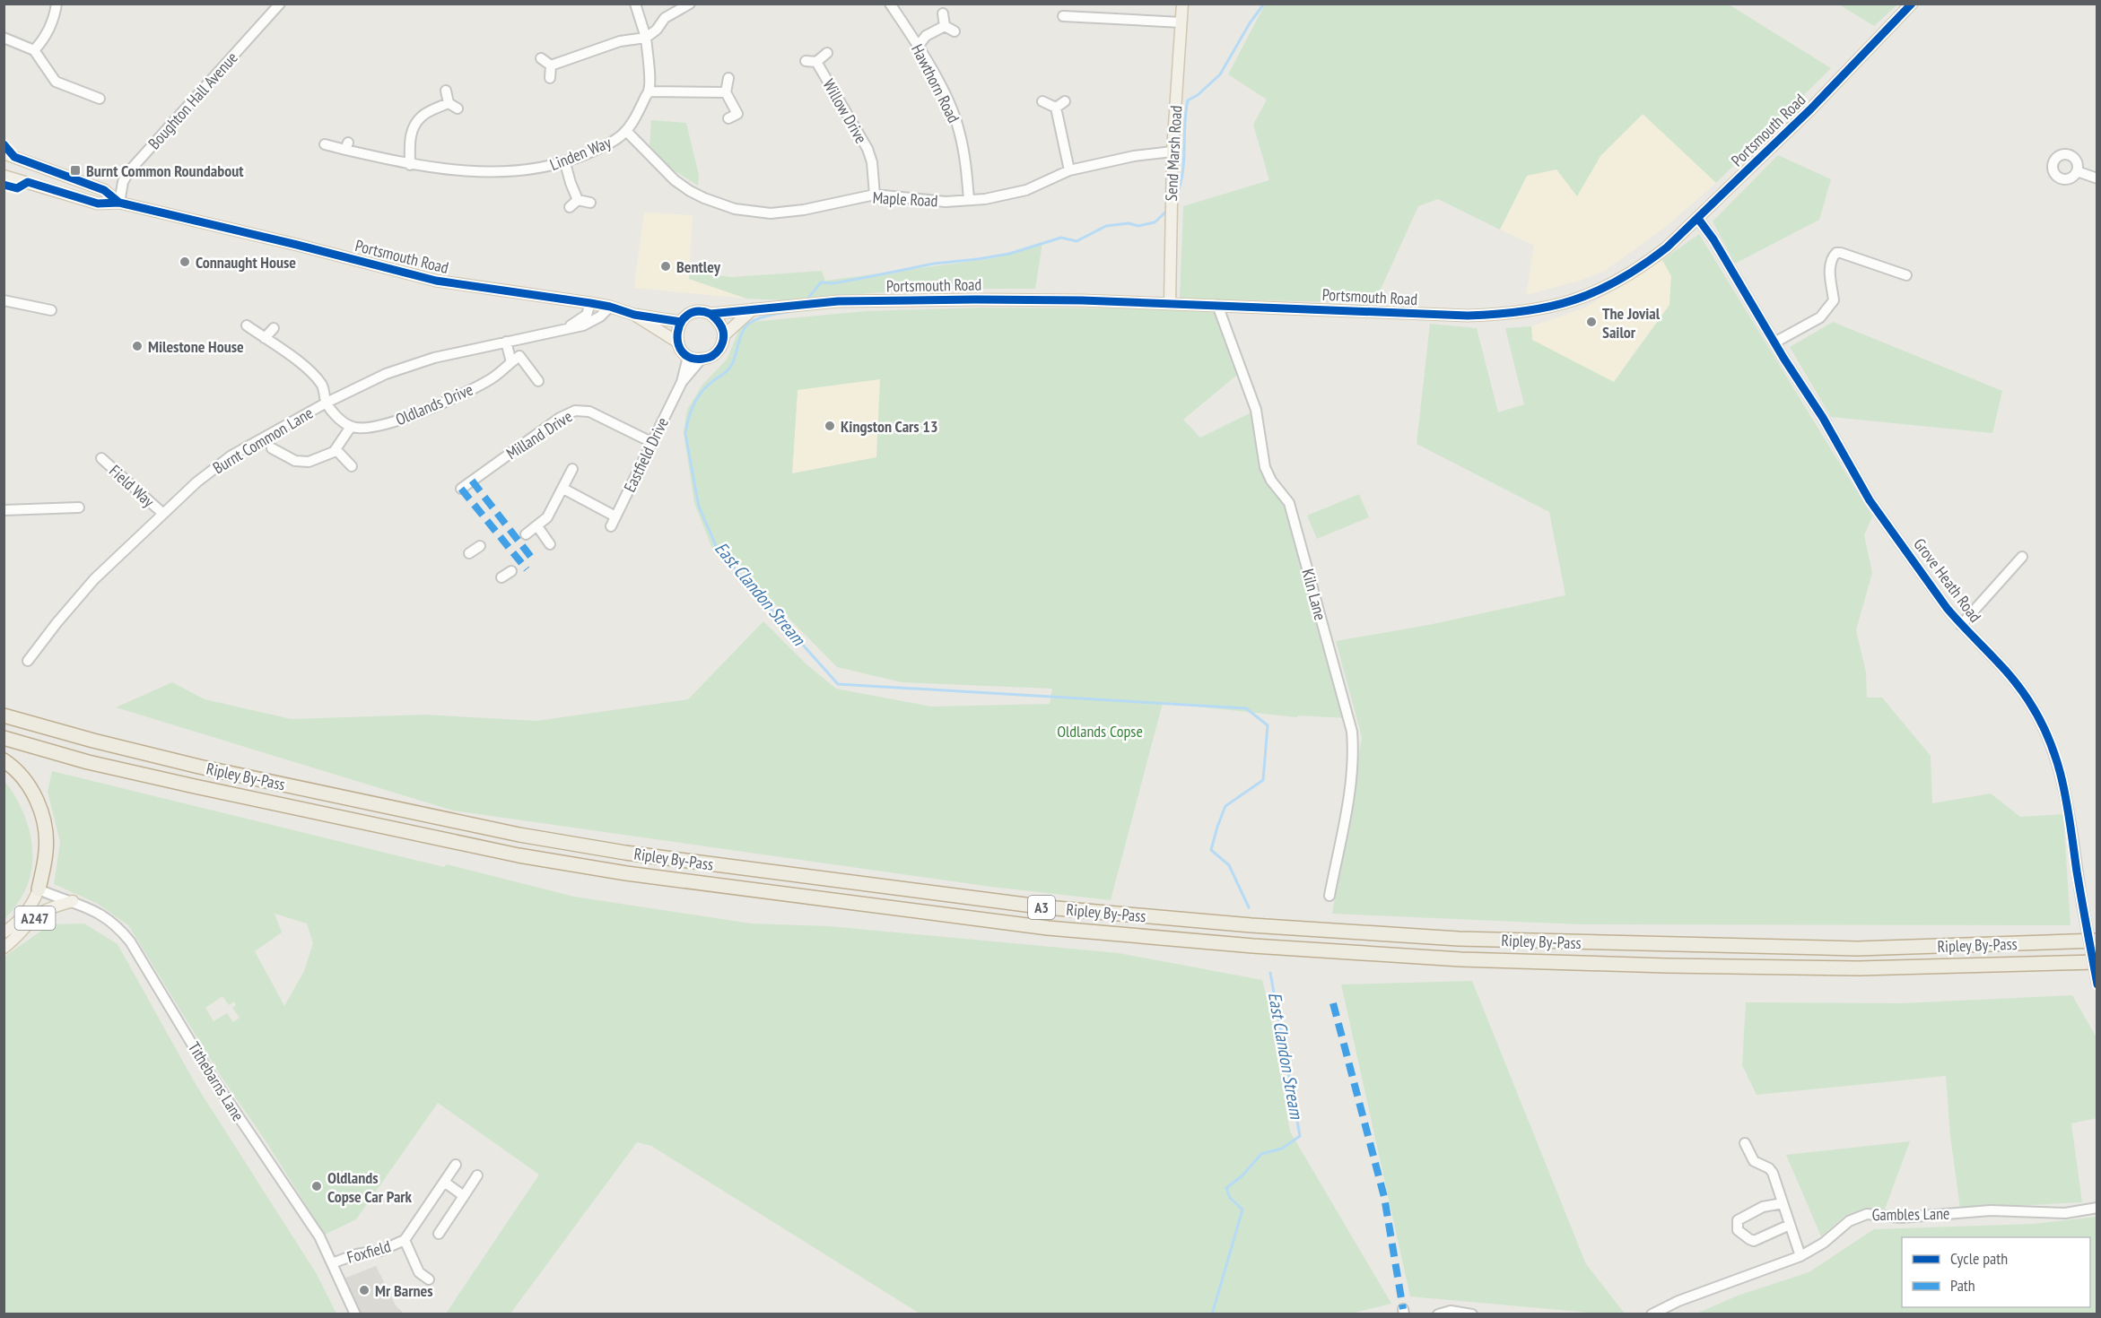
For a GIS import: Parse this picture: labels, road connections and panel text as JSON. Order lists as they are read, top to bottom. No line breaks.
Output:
{"streets":{"highway":["Ripley By-Pass","A3"],"main road":["Portsmouth Road","Send Marsh Road","A247"],"street":["Hawthorn Road","Boughton Hall Avenue","Willow Drive","Linden Way","Maple Road","Oldlands Drive","Milland Drive","Burnt Common Lane","Eastfield Drive","Field Way","Grove Heath Road","Kiln Lane","Tithebarns Lane","Gambles Lane","Foxfield"]},"crossings":[["Hawthorn Road","Maple Road"],["Boughton Hall Avenue","Portsmouth Road"],["Willow Drive","Maple Road"],["Portsmouth Road","Send Marsh Road"],["Portsmouth Road","Burnt Common Lane"],["Portsmouth Road","Eastfield Drive"],["Portsmouth Road","Grove Heath Road"],["Portsmouth Road","Kiln Lane"],["Linden Way","Maple Road"],["Send Marsh Road","Maple Road"],["Milland Drive","Eastfield Drive"],["Burnt Common Lane","Field Way"],["A247","Tithebarns Lane"],["Tithebarns Lane","Foxfield"]],"water":["East Clandon Stream"],"parks":["Oldlands Copse"],"places":{"transit":["Burnt Common Roundabout"],"other":["Connaught House","Bentley","The Jovial Sailor","Milestone House","Kingston Cars 13","Oldlands Copse Car Park","Mr Barnes"]},"legend":["Cycle path","Path"]}
